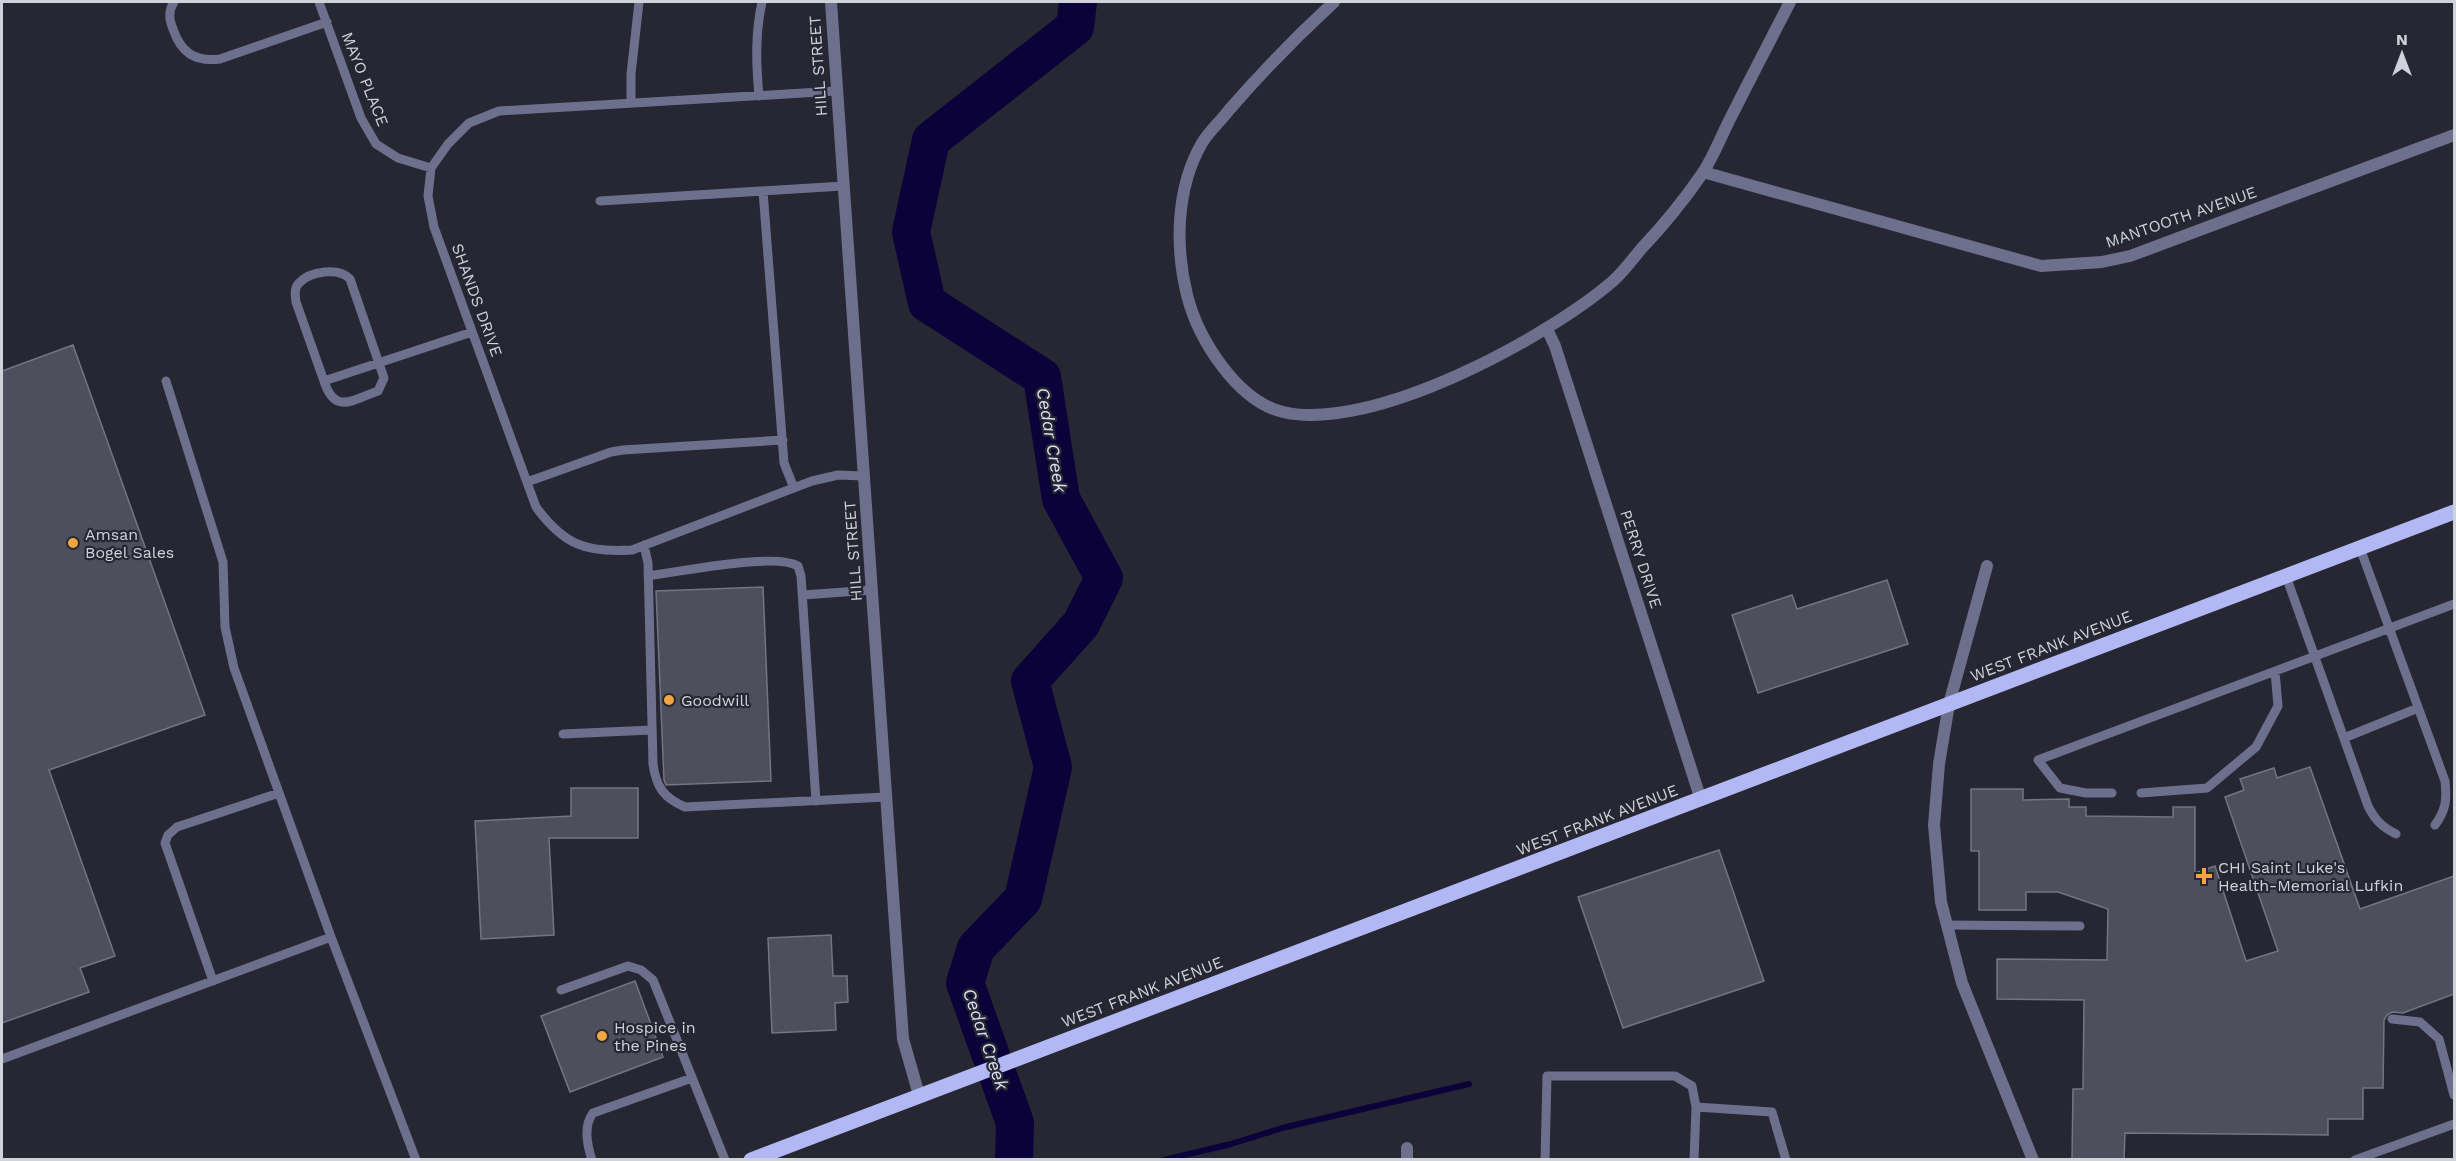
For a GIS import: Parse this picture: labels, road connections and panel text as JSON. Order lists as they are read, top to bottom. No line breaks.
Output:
{"streets":{"main road":["WEST FRANK AVENUE"],"street":["HILL STREET","MANTOOTH AVENUE","PERRY DRIVE"],"lane":["MAYO PLACE","SHANDS DRIVE"]},"crossings":[["HILL STREET","SHANDS DRIVE"],["HILL STREET","WEST FRANK AVENUE"],["MAYO PLACE","SHANDS DRIVE"],["PERRY DRIVE","WEST FRANK AVENUE"]],"water":["Cedar Creek"],"places":{"other":["Amsan Bogel Sales","Goodwill","Hospice in the Pines"],"health":["CHI Saint Luke's Health-Memorial Lufkin"]},"north":"top"}
